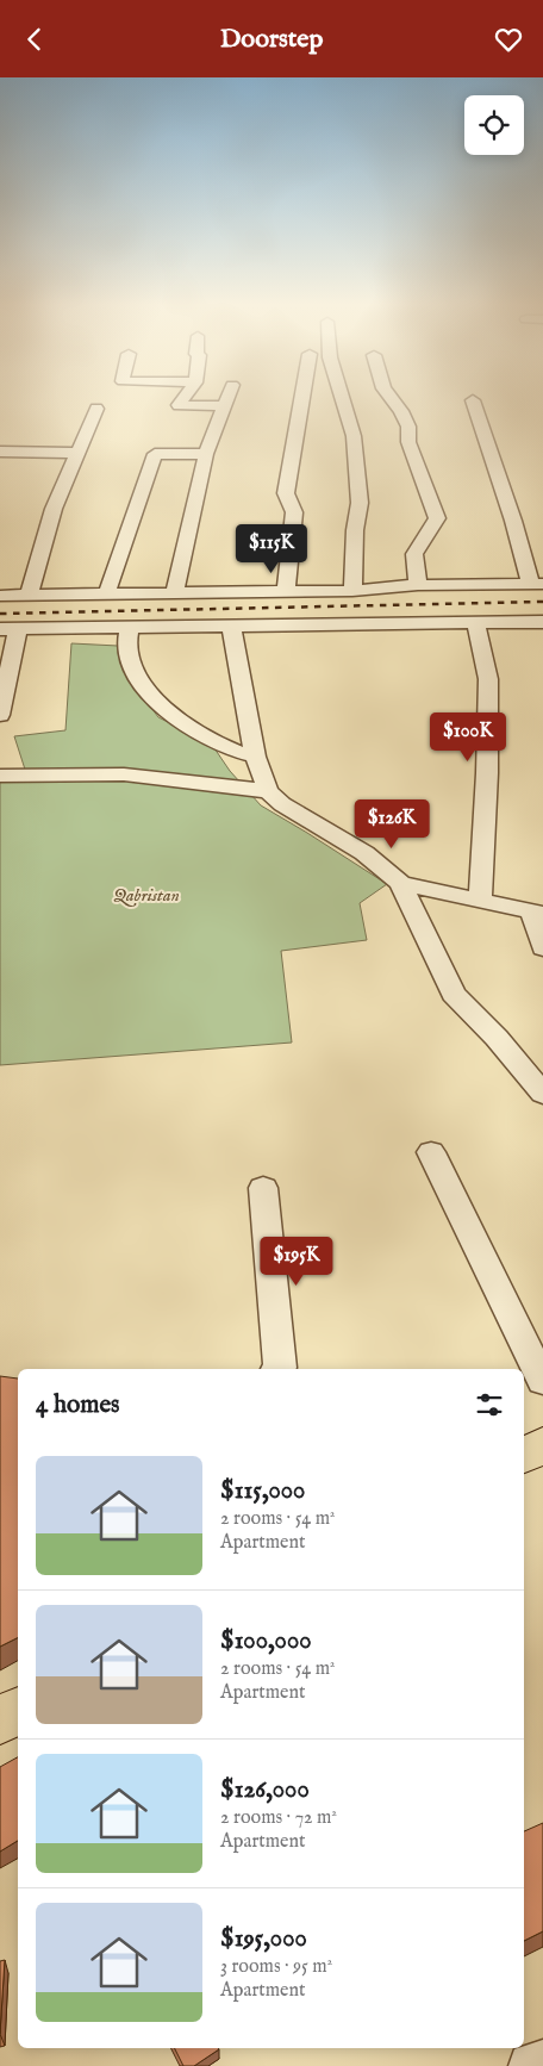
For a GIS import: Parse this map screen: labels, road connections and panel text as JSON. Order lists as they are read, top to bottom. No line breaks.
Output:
{"parks":["Qabristan"],"page":{"header":"Doorstep","price":["$115K","$100K","$126K","$195K"],"heading":"4 homes","list":[{"name":"$115,000","note":"2 rooms · 54 m² · Apartment"},{"name":"$100,000","note":"2 rooms · 54 m² · Apartment"},{"name":"$126,000","note":"2 rooms · 72 m² · Apartment"},{"name":"$195,000","note":"3 rooms · 95 m² · Apartment"}]}}
